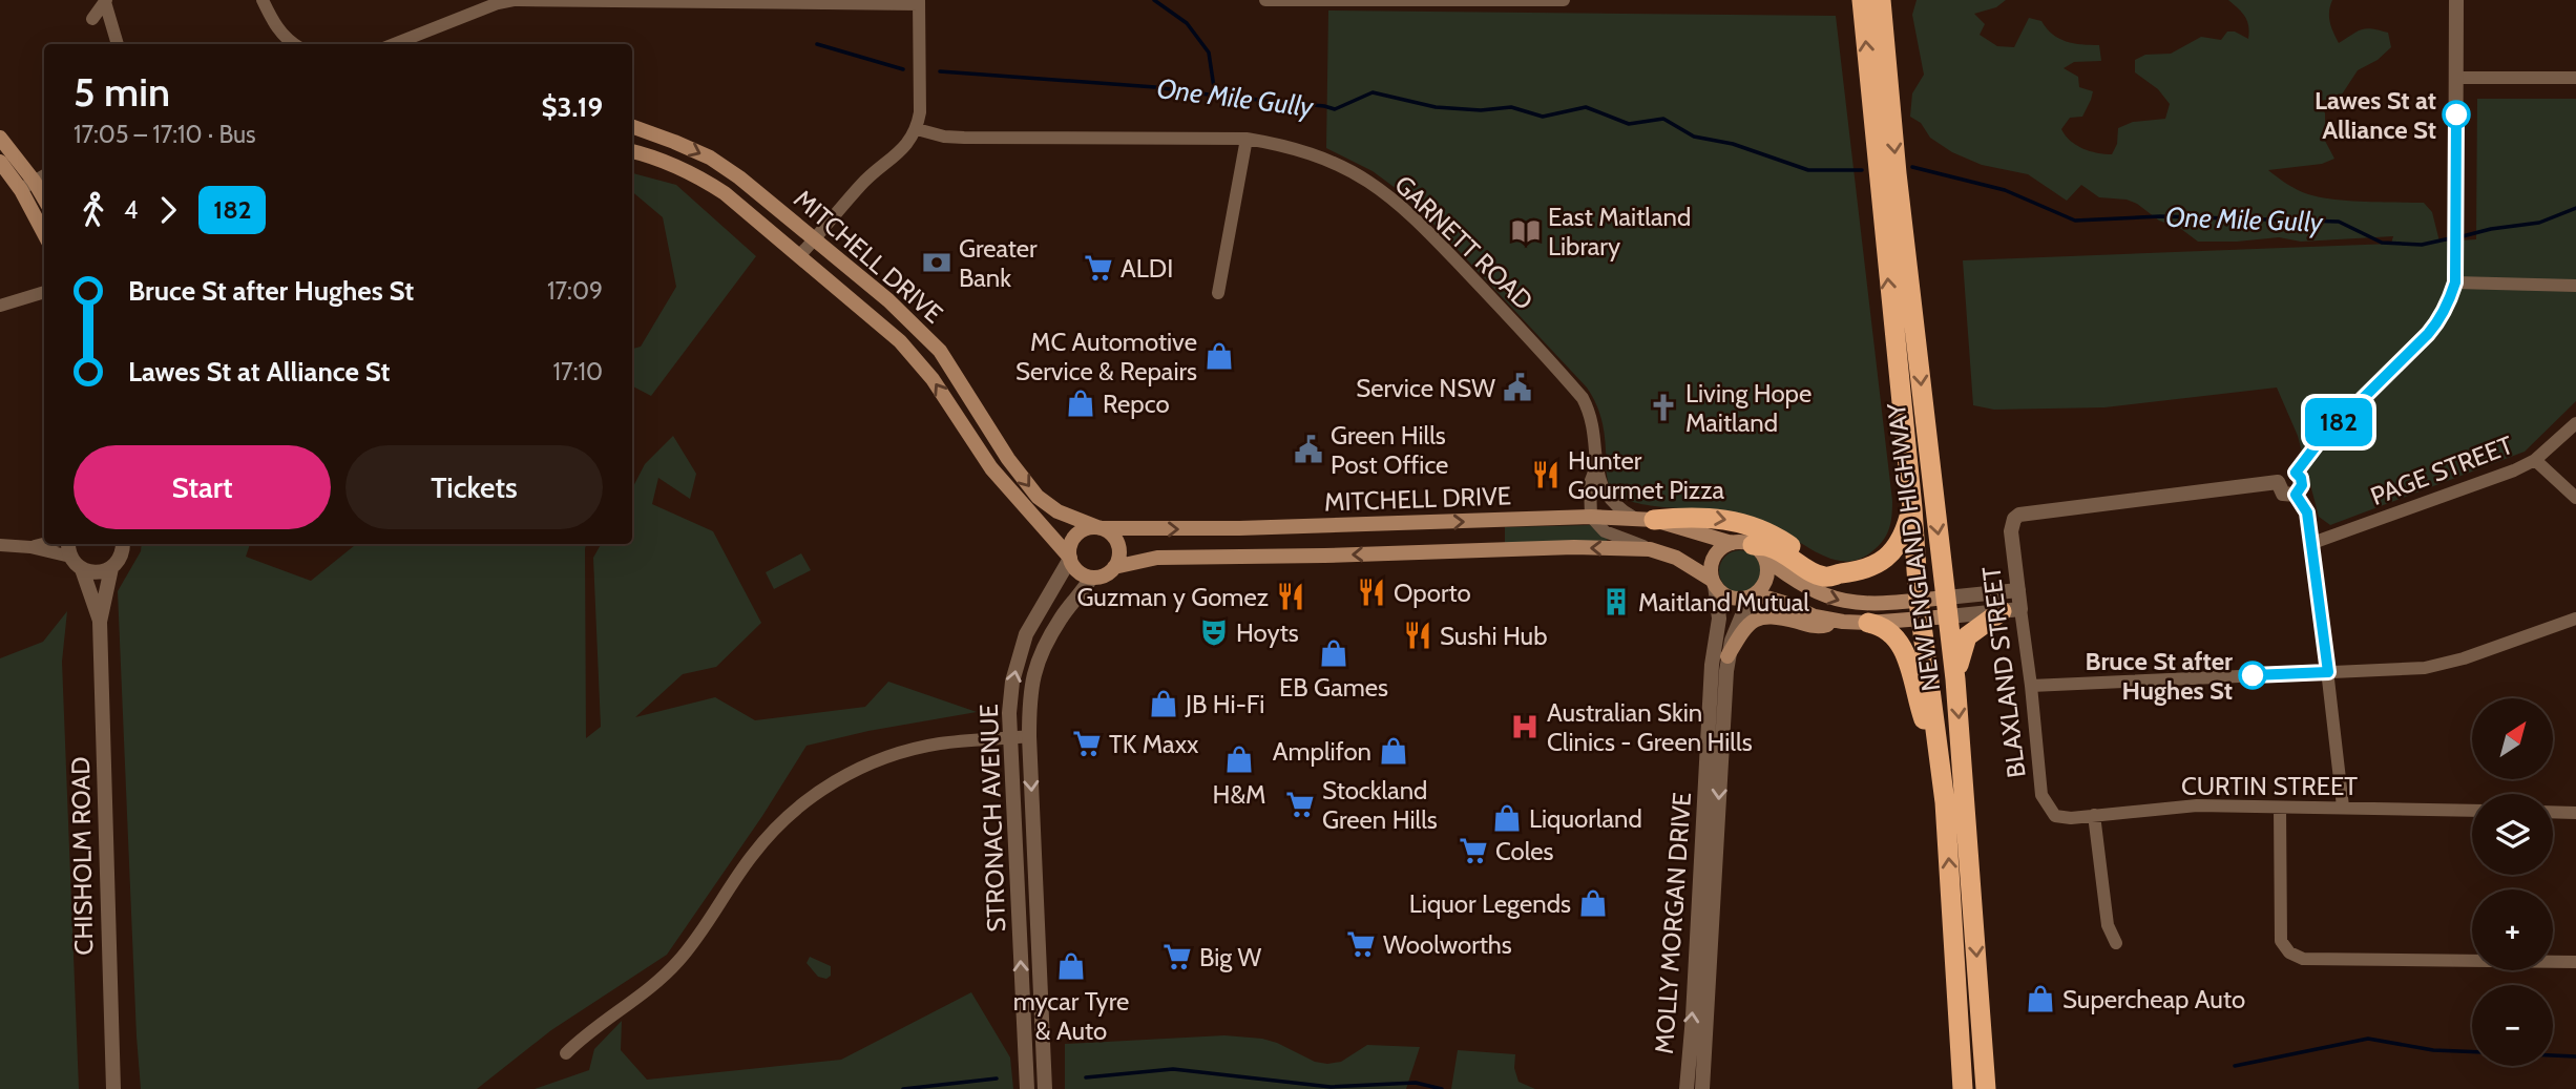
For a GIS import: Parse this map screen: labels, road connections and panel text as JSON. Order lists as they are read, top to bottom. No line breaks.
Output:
{"streets":{"highway":["NEW ENGLAND HIGHWAY"],"main road":["MITCHELL DRIVE"],"street":["GARNETT ROAD","PAGE STREET","BLAXLAND STREET","CURTIN STREET","STRONACH AVENUE","CHISHOLM ROAD","MOLLY MORGAN DRIVE"]},"crossings":[["GARNETT ROAD","MITCHELL DRIVE"],["MITCHELL DRIVE","NEW ENGLAND HIGHWAY"],["MITCHELL DRIVE","BLAXLAND STREET"],["MITCHELL DRIVE","STRONACH AVENUE"],["MITCHELL DRIVE","MOLLY MORGAN DRIVE"],["BLAXLAND STREET","CURTIN STREET"]],"water":["One Mile Gully"],"places":{"other":["Lawes St at Alliance St","Bruce St after Hughes St"],"library":["East Maitland Library"],"bank":["Greater Bank"],"supermarket":["ALDI","TK Maxx","Stockland Green Hills","Coles","Woolworths","Big W"],"shop":["MC Automotive Service & Repairs","Repco","EB Games","JB Hi-Fi","Amplifon","H&M","Liquorland","Liquor Legends","mycar Tyre & Auto","Supercheap Auto"],"public building":["Service NSW","Green Hills Post Office"],"church":["Living Hope Maitland"],"restaurant":["Hunter Gourmet Pizza","Oporto","Guzman y Gomez","Sushi Hub"],"building":["Maitland Mutual"],"theatre":["Hoyts"],"hospital":["Australian Skin Clinics - Green Hills"]},"lines":["bus line 182"],"north":"top right","page":{"on_map":"182","heading":["5 min","17:05 – 17:10 · Bus","$3.19"],"legs":["4","182"],"list":[{"name":"Bruce St after Hughes St","value":"17:09"},{"name":"Lawes St at Alliance St","value":"17:10"}],"buttons":["Start","Tickets"],"map_buttons":["+","−"]}}
